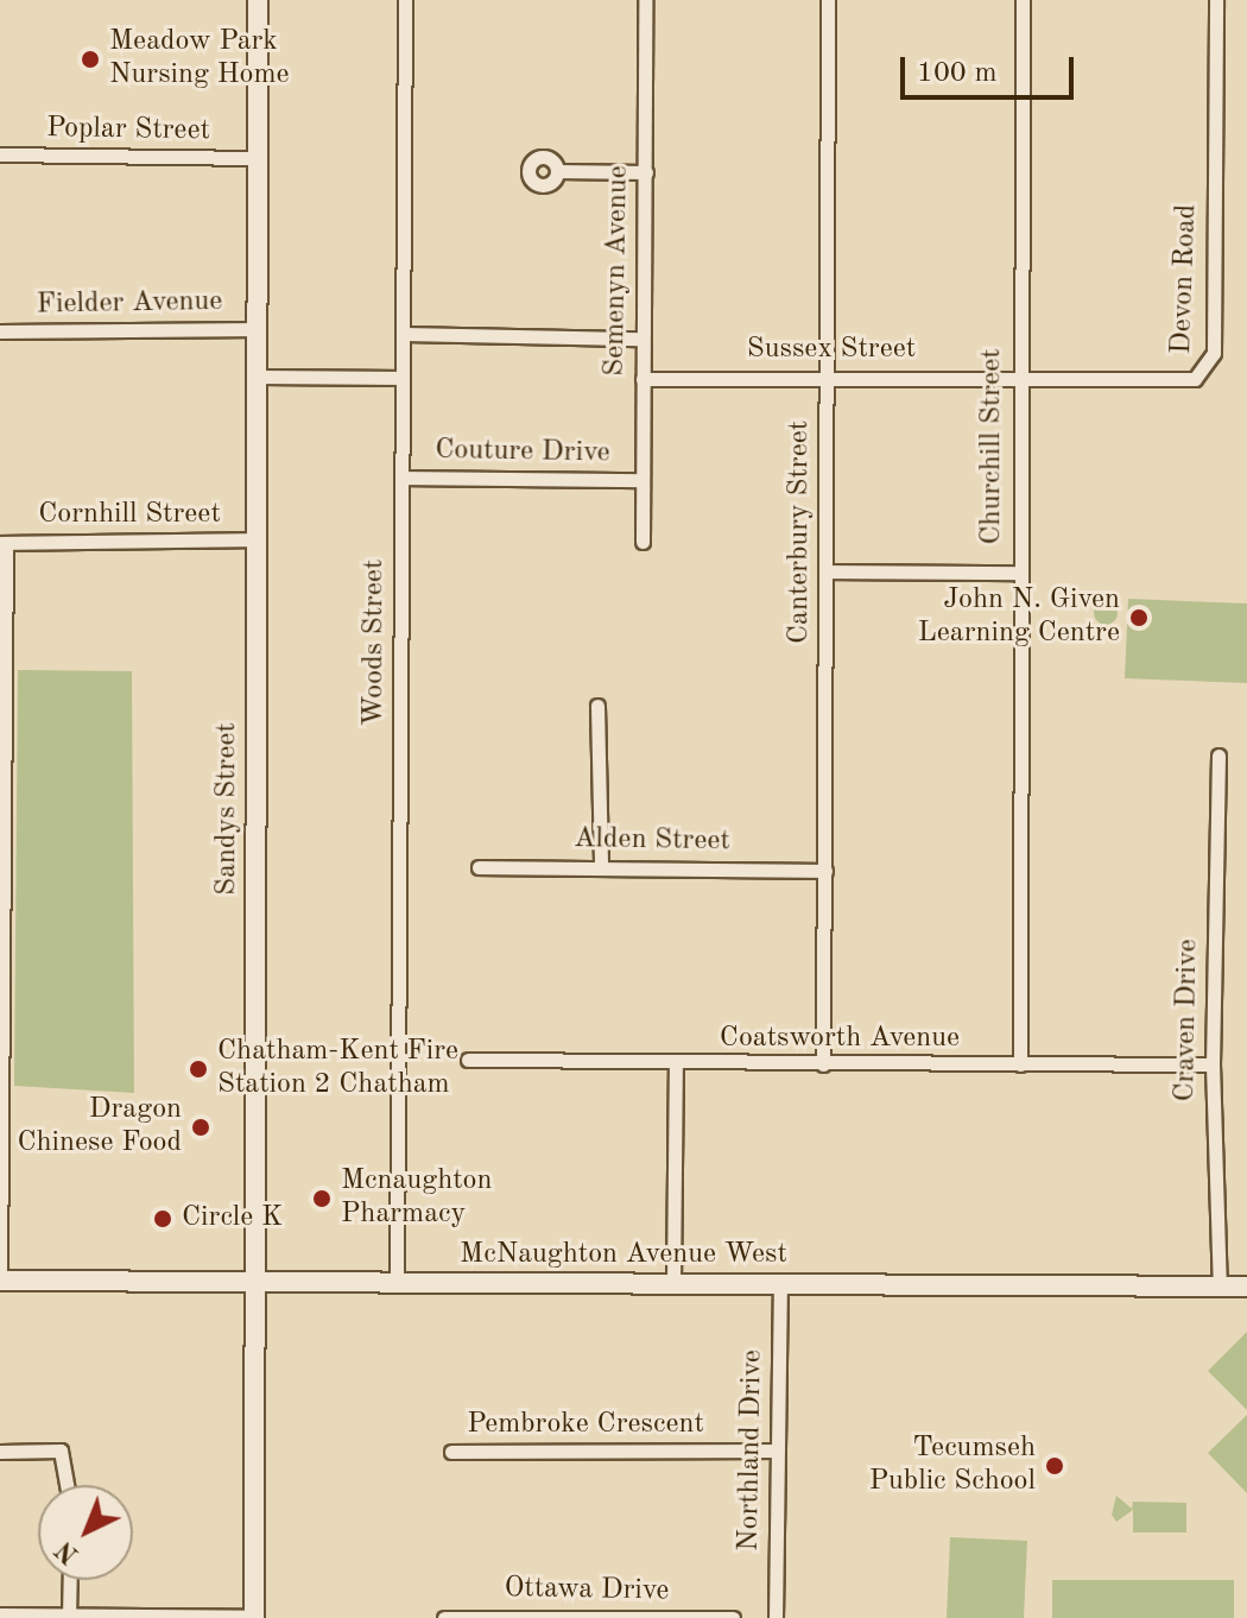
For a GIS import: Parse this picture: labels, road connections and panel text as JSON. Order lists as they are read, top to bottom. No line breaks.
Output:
{"streets":{"street":["Poplar Street","Semenyn Avenue","Devon Road","Fielder Avenue","Sussex Street","Churchill Street","Couture Drive","Cornhill Street","Canterbury Street","Woods Street","Sandys Street","Alden Street","Craven Drive","Coatsworth Avenue","McNaughton Avenue West","Pembroke Crescent","Northland Drive","Ottawa Drive"]},"crossings":[["Poplar Street","Sandys Street"],["Semenyn Avenue","Sussex Street"],["Semenyn Avenue","Couture Drive"],["Devon Road","Sussex Street"],["Devon Road","Churchill Street"],["Fielder Avenue","Sandys Street"],["Sussex Street","Churchill Street"],["Sussex Street","Canterbury Street"],["Churchill Street","Coatsworth Avenue"],["Couture Drive","Woods Street"],["Cornhill Street","Sandys Street"],["Canterbury Street","Alden Street"],["Canterbury Street","Coatsworth Avenue"],["Woods Street","McNaughton Avenue West"],["Sandys Street","McNaughton Avenue West"],["Craven Drive","Coatsworth Avenue"],["Craven Drive","McNaughton Avenue West"],["McNaughton Avenue West","Northland Drive"],["Pembroke Crescent","Northland Drive"]],"places":["Meadow Park Nursing Home","John N. Given Learning Centre","Chatham-Kent Fire Station 2 Chatham","Dragon Chinese Food","Mcnaughton Pharmacy","Circle K","Tecumseh Public School"],"scale_bar":"100 m","north":"bottom left"}
